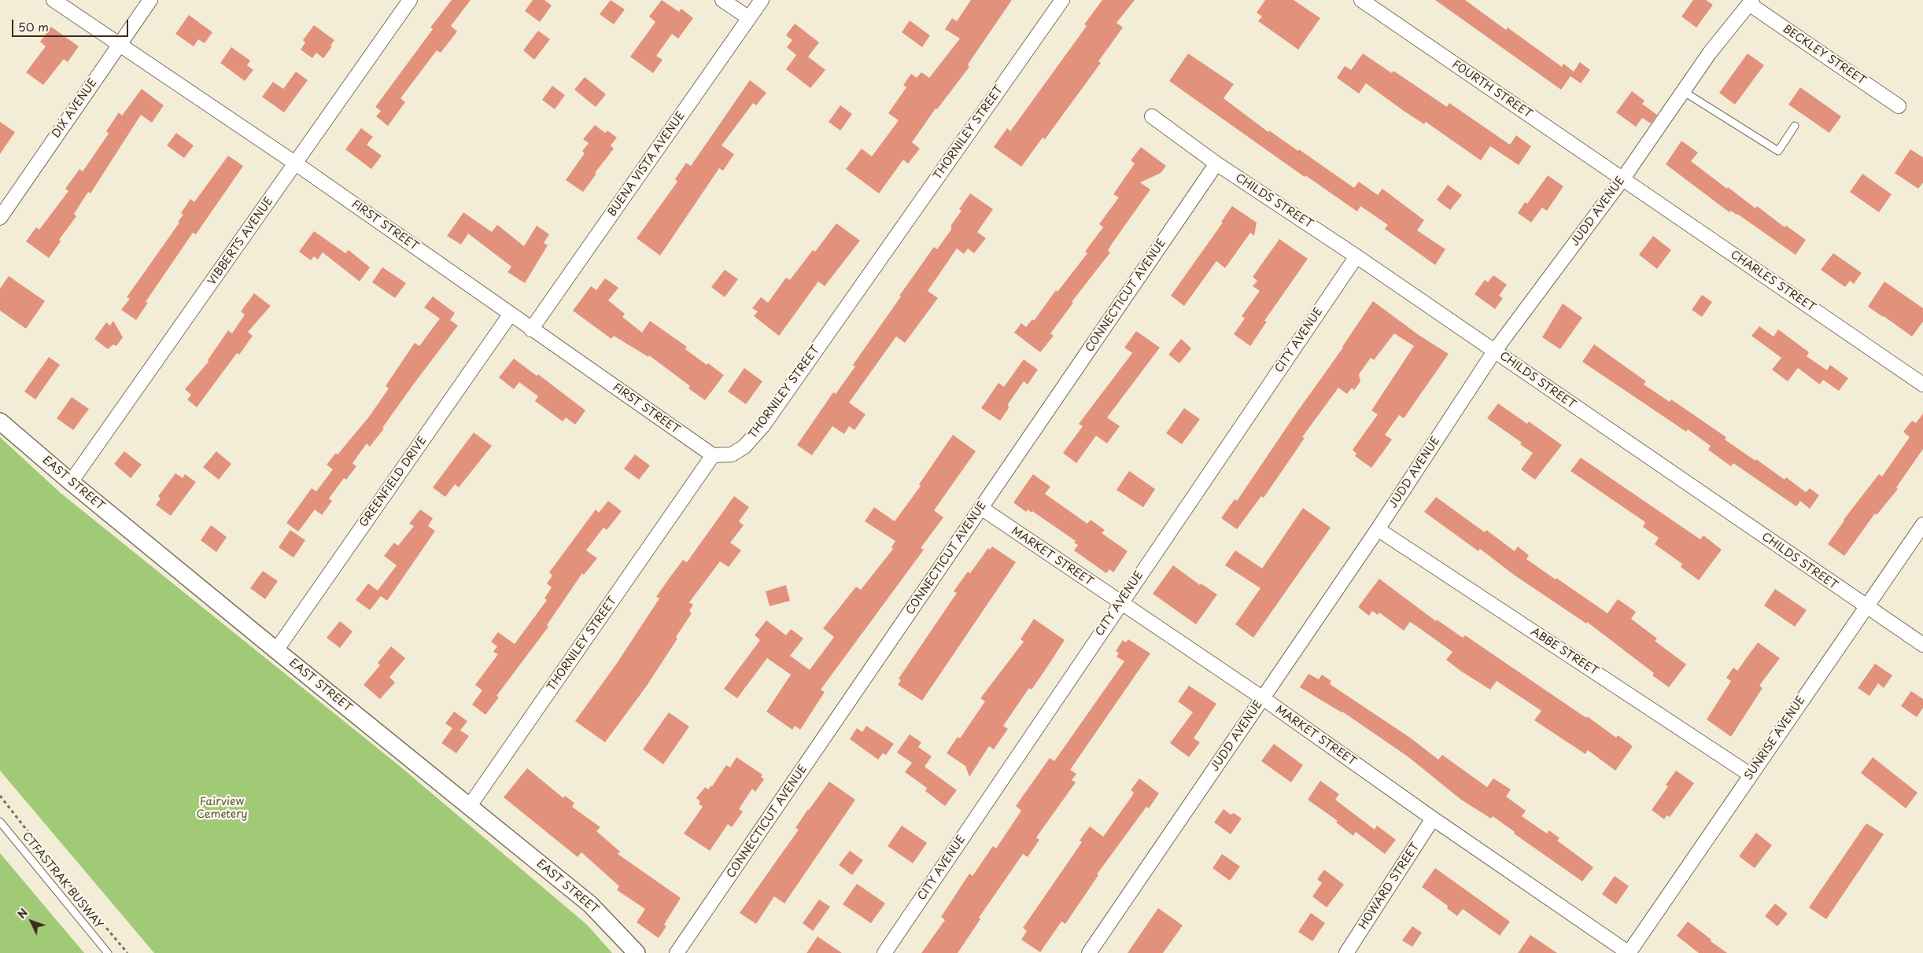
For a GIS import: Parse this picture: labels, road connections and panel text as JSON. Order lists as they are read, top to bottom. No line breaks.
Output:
{"streets":{"street":["BECKLEY STREET","FOURTH STREET","DIX AVENUE","THORNILEY STREET","BUENA VISTA AVENUE","CHILDS STREET","JUDD AVENUE","FIRST STREET","VIBBERTS AVENUE","CHARLES STREET","CONNECTICUT AVENUE","CITY AVENUE","GREENFIELD DRIVE","EAST STREET","MARKET STREET","ABBE STREET","SUNRISE AVENUE","HOWARD STREET"],"lane":["CTFASTRAK BUSWAY"]},"crossings":[["BECKLEY STREET","JUDD AVENUE"],["FOURTH STREET","JUDD AVENUE"],["FOURTH STREET","CHARLES STREET"],["DIX AVENUE","FIRST STREET"],["THORNILEY STREET","FIRST STREET"],["THORNILEY STREET","EAST STREET"],["BUENA VISTA AVENUE","FIRST STREET"],["CHILDS STREET","JUDD AVENUE"],["CHILDS STREET","CONNECTICUT AVENUE"],["CHILDS STREET","CITY AVENUE"],["CHILDS STREET","SUNRISE AVENUE"],["JUDD AVENUE","CHARLES STREET"],["JUDD AVENUE","MARKET STREET"],["JUDD AVENUE","ABBE STREET"],["FIRST STREET","VIBBERTS AVENUE"],["FIRST STREET","GREENFIELD DRIVE"],["VIBBERTS AVENUE","EAST STREET"],["CONNECTICUT AVENUE","MARKET STREET"],["CITY AVENUE","MARKET STREET"],["GREENFIELD DRIVE","EAST STREET"],["MARKET STREET","SUNRISE AVENUE"],["MARKET STREET","HOWARD STREET"],["ABBE STREET","SUNRISE AVENUE"]],"parks":["Fairview Cemetery"],"scale_bar":"50 m","north":"top left"}
